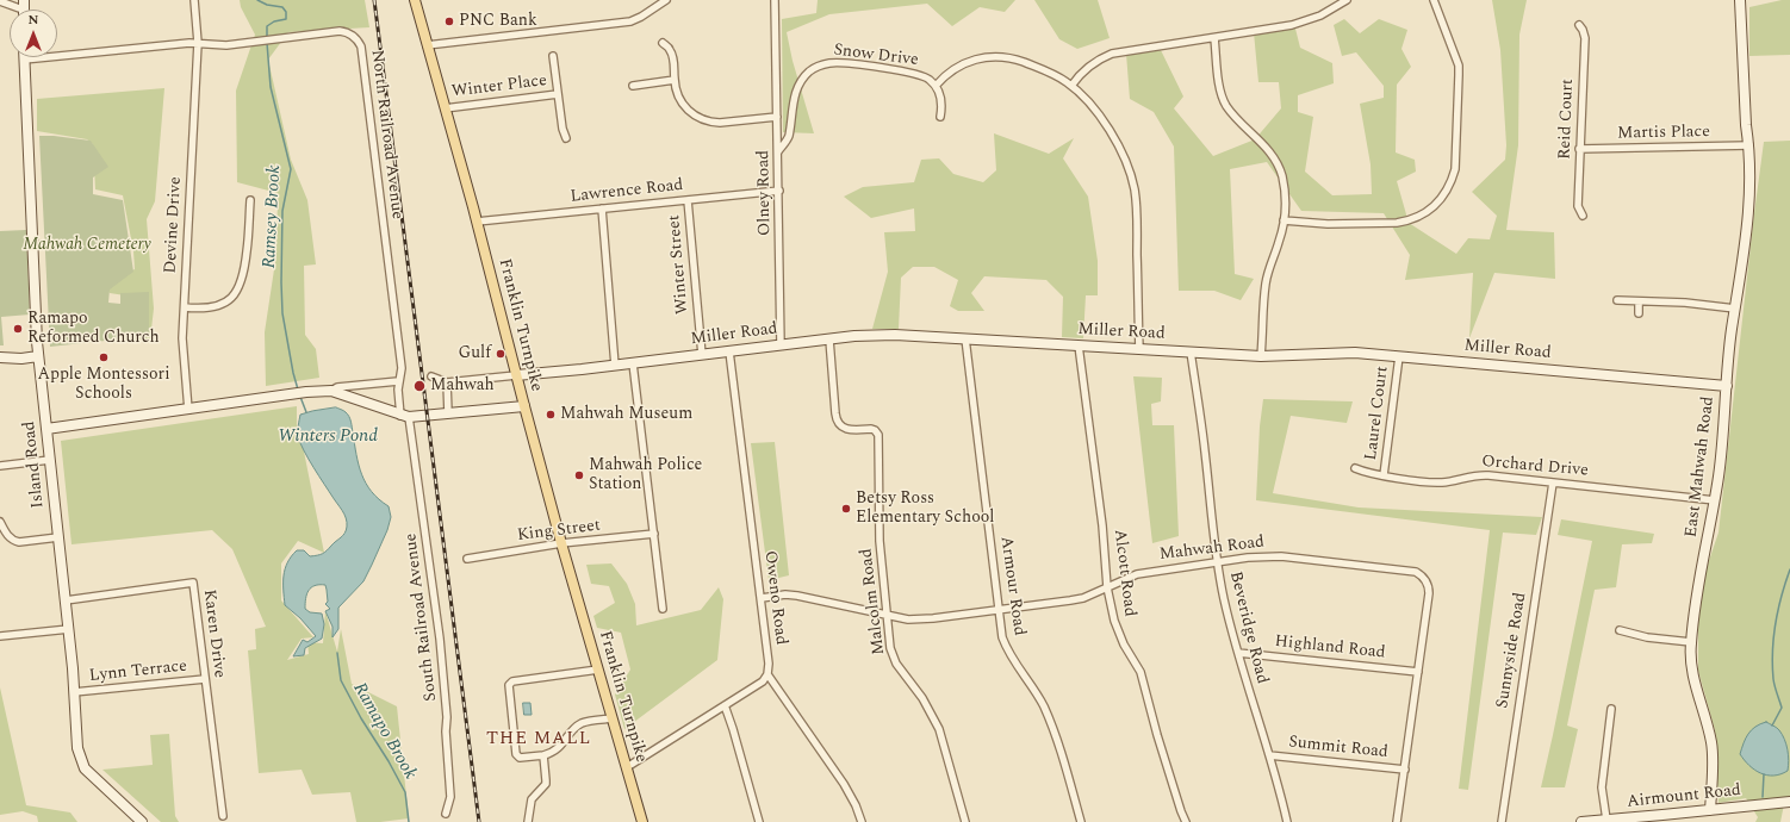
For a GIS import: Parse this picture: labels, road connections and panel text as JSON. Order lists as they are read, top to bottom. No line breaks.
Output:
{"streets":{"main road":["Franklin Turnpike"],"street":["Snow Drive","Winter Place","Reid Court","Martis Place","North Railroad Avenue","Lawrence Road","Olney Road","Devine Drive","Winter Street","Miller Road","Laurel Court","Island Road","Orchard Drive","East Mahwah Road","King Street","Mahwah Road","Alcott Road","Armour Road","Oweno Road","Malcolm Road","South Railroad Avenue","Beveridge Road","Karen Drive","Highland Road","Sunnyside Road","Lynn Terrace","Summit Road","Airmount Road"]},"crossings":[["Snow Drive","Olney Road"],["Winter Place","Franklin Turnpike"],["Reid Court","Martis Place"],["Martis Place","East Mahwah Road"],["North Railroad Avenue","Devine Drive"],["North Railroad Avenue","Island Road"],["North Railroad Avenue","South Railroad Avenue"],["Lawrence Road","Olney Road"],["Lawrence Road","Winter Street"],["Lawrence Road","Franklin Turnpike"],["Olney Road","Miller Road"],["Winter Street","Miller Road"],["Franklin Turnpike","Miller Road"],["Franklin Turnpike","King Street"],["Miller Road","Laurel Court"],["Miller Road","East Mahwah Road"],["Miller Road","Alcott Road"],["Miller Road","Armour Road"],["Miller Road","Oweno Road"],["Miller Road","Malcolm Road"],["Miller Road","Beveridge Road"],["Laurel Court","Orchard Drive"],["Island Road","Karen Drive"],["Island Road","Lynn Terrace"],["Orchard Drive","East Mahwah Road"],["Orchard Drive","Sunnyside Road"],["East Mahwah Road","Airmount Road"],["Mahwah Road","Alcott Road"],["Mahwah Road","Armour Road"],["Mahwah Road","Oweno Road"],["Mahwah Road","Malcolm Road"],["Mahwah Road","Beveridge Road"],["Mahwah Road","Highland Road"],["Mahwah Road","Summit Road"],["Beveridge Road","Highland Road"],["Beveridge Road","Summit Road"],["Karen Drive","Lynn Terrace"]],"districts":["THE MALL"],"water":["Ramsey Brook","Winters Pond","Ramapo Brook"],"parks":["Mahwah Cemetery"],"places":["PNC Bank","Ramapo Reformed Church","Gulf","Apple Montessori Schools","Mahwah","Mahwah Museum","Mahwah Police Station","Betsy Ross Elementary School"],"north":"top"}
